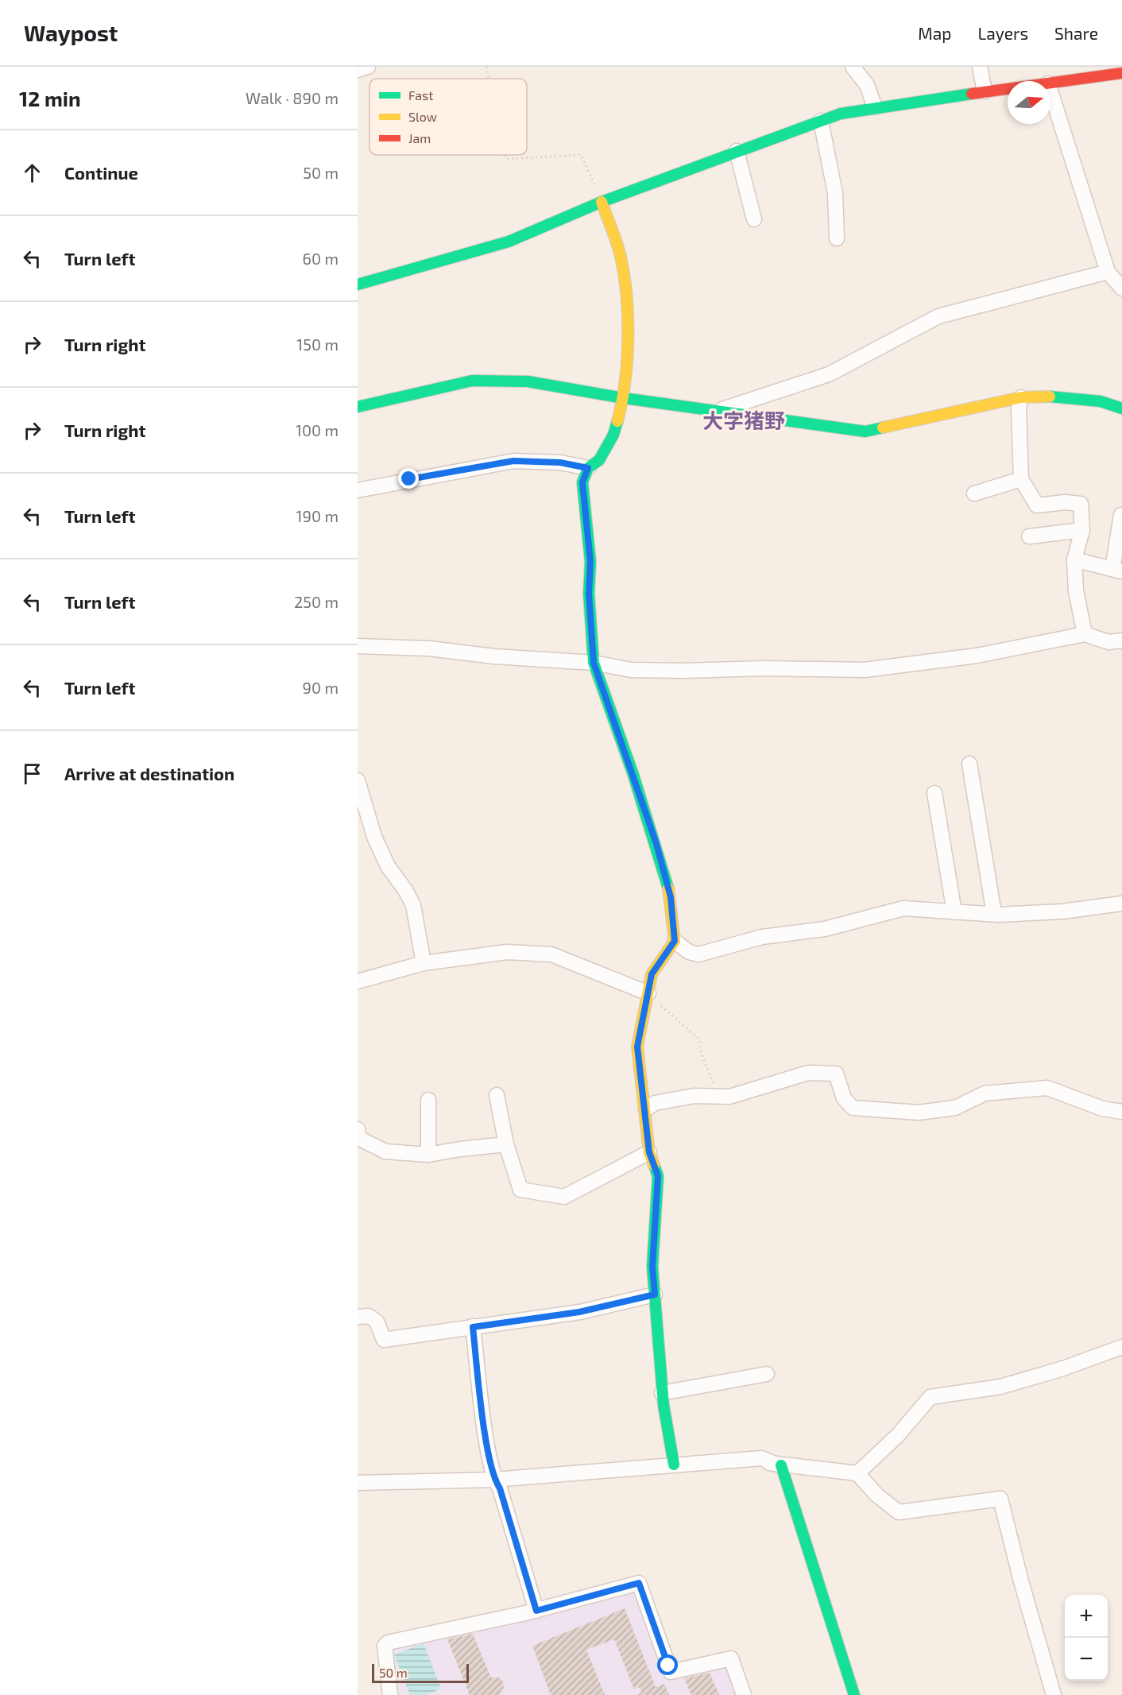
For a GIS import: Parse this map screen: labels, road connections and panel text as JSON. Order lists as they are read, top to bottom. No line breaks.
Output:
{"districts":["大字猪野"],"legend":["Fast","Slow","Jam"],"scale_bar":"50 m","north":"right","page":{"header":"Waypost","nav":["Map","Layers","Share"],"heading":["12 min","Walk · 890 m"],"list":[["Continue","50 m"],["Turn left","60 m"],["Turn right","150 m"],["Turn right","100 m"],["Turn left","190 m"],["Turn left","250 m"],["Turn left","90 m"],"Arrive at destination"],"map_buttons":["+","−"],"scale":"50 m"}}
